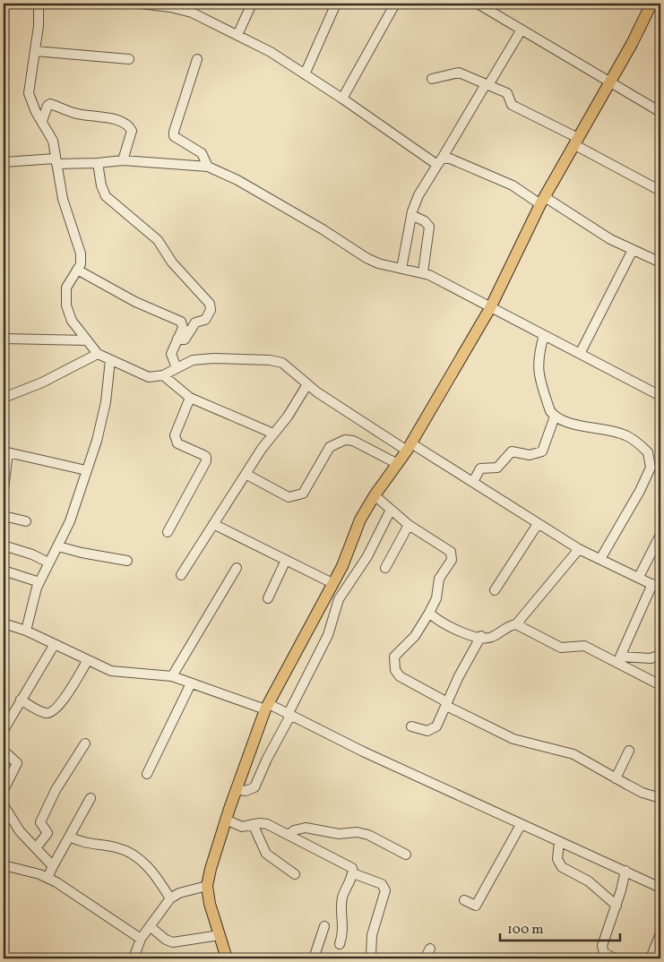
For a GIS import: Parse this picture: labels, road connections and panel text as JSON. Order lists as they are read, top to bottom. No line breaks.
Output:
{"scale_bar":"100 m"}
